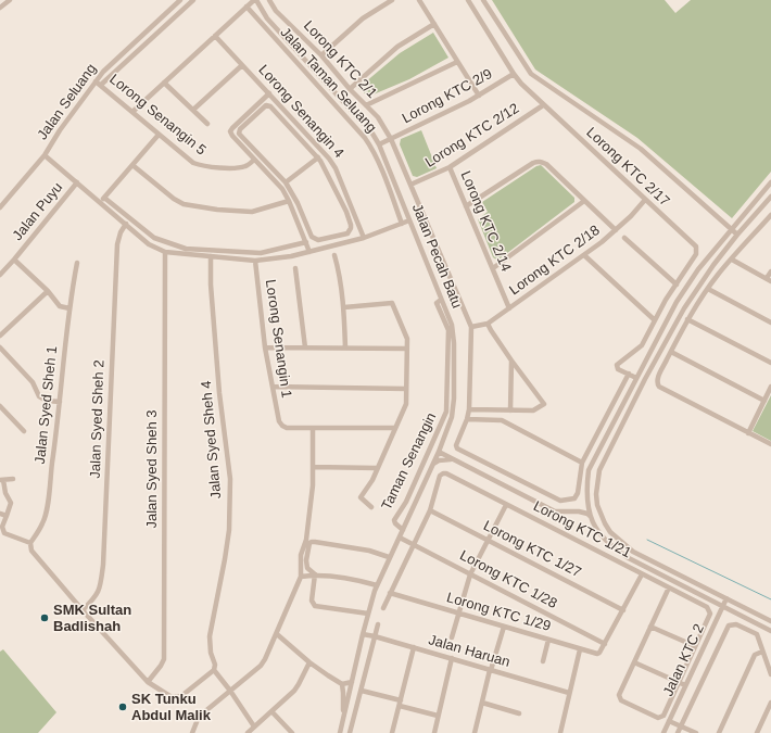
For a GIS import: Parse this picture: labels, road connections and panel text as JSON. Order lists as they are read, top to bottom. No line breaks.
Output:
{"streets":{"street":["Lorong KTC 2/1","Jalan Taman Seluang","Lorong KTC 2/9","Jalan Seluang","Lorong Senangin 4","Lorong Senangin 5","Lorong KTC 2/12","Lorong KTC 2/17","Jalan Puyu","Lorong KTC 2/14","Jalan Pecah Batu","Lorong KTC 2/18","Lorong Senangin 1","Jalan Syed Sheh 1","Jalan Syed Sheh 2","Jalan Syed Sheh 4","Taman Senangin","Jalan Syed Sheh 3","Lorong KTC 1/21","Lorong KTC 1/27","Lorong KTC 1/28","Lorong KTC 1/29","Jalan Haruan","Jalan KTC 2"]},"crossings":[["Lorong KTC 2/1","Lorong KTC 2/9"],["Jalan Taman Seluang","Jalan Pecah Batu"],["Lorong KTC 2/9","Lorong KTC 2/17"],["Lorong KTC 2/9","Jalan Pecah Batu"],["Jalan Seluang","Lorong Senangin 5"],["Lorong KTC 2/12","Lorong KTC 2/17"],["Lorong KTC 2/12","Lorong KTC 2/14"],["Lorong KTC 2/17","Lorong KTC 2/18"],["Lorong KTC 2/14","Lorong KTC 2/18"],["Jalan Pecah Batu","Taman Senangin"],["Jalan Pecah Batu","Lorong KTC 1/28"],["Jalan Pecah Batu","Jalan Haruan"],["Lorong KTC 1/21","Lorong KTC 1/27"],["Lorong KTC 1/21","Lorong KTC 1/28"],["Lorong KTC 1/21","Lorong KTC 1/29"],["Lorong KTC 1/28","Lorong KTC 1/29"]],"places":["SMK Sultan Badlishah","SK Tunku Abdul Malik"]}
